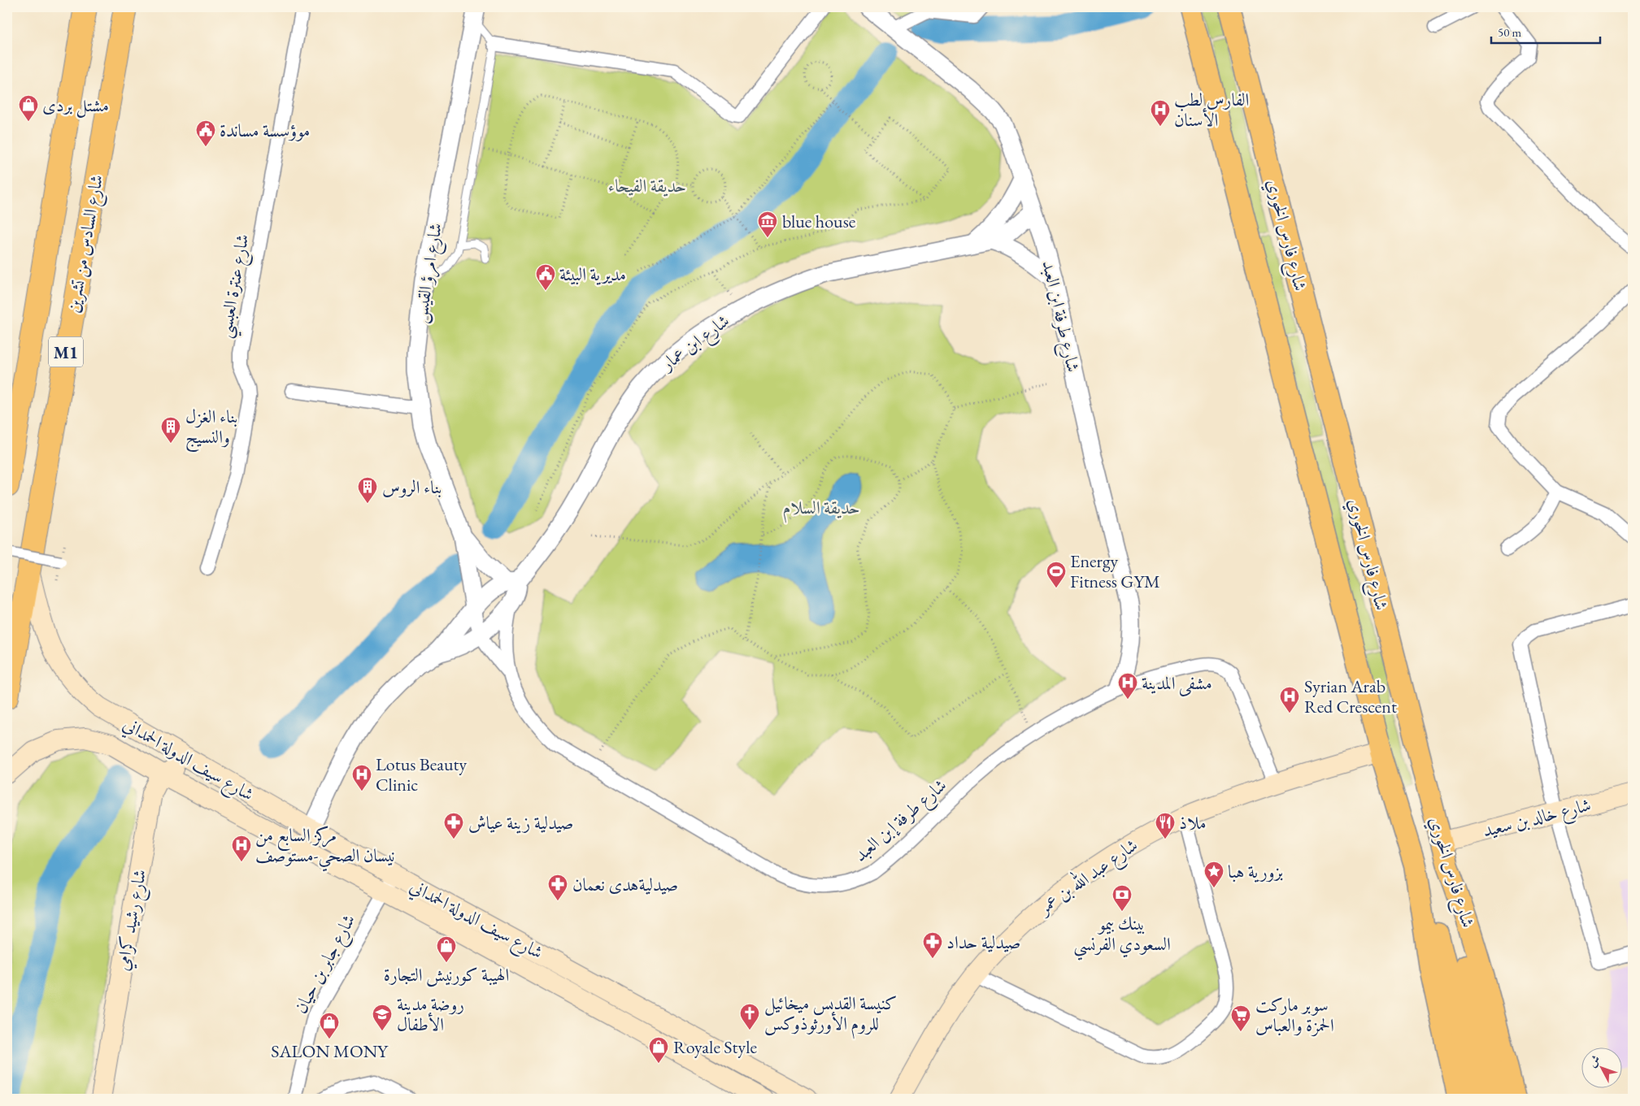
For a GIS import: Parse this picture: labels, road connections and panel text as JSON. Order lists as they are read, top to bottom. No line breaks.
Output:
{"streets":{"highway":["شارع السادس من تشرين","M1"],"main road":["شارع فارس الخوري","شارع سيف الدولة الحمداني","شارع خالد بن سعيد","شارع عبد الله بن عمر","شارع رشيد كرامي"],"street":["شارع امرؤ القيس","شارع عنترة العبسي","شارع طرفة ابن العبد","شارع ابن عمار","شارع طرفة إبن العبد","شارع جابر بن حيان"]},"crossings":[["شارع فارس الخوري","شارع خالد بن سعيد"],["شارع فارس الخوري","شارع عبد الله بن عمر"],["شارع السادس من تشرين","شارع سيف الدولة الحمداني"],["شارع طرفة ابن العبد","شارع ابن عمار"],["شارع طرفة ابن العبد","شارع طرفة إبن العبد"],["شارع ابن عمار","شارع سيف الدولة الحمداني"],["شارع ابن عمار","شارع طرفة إبن العبد"],["شارع سيف الدولة الحمداني","شارع رشيد كرامي"],["شارع سيف الدولة الحمداني","شارع جابر بن حيان"],["شارع طرفة إبن العبد","شارع عبد الله بن عمر"]],"parks":["حديقة الفيحاء","حديقة السلام"],"places":{"shop":["مشتل بردى","الهيبة كورنيش التجارة","SALON MONY","Royale Style"],"hospital":["الفارس لطب الأسنان","مشفى المدينة","Syrian Arab Red Crescent","Lotus Beauty Clinic","مركز السابع من نيسان الصحي-مستوصف"],"public building":["موؤسسة مساندة","مديرية البيئة"],"museum":["blue house"],"building":["بناء الغزل والنسيج","بناء الروس"],"sports":["Energy Fitness GYM"],"pharmacy":["صيدلية زينة عياش","صيدليةهدى نعمان","صيدلية حداد"],"restaurant":["ملاذ"],"place":["بزورية هبا"],"bank":["بينك بيمو السعودي الفرنسي"],"church":["كنيسة القديس ميخائيل للروم الأورثوذوكس"],"school or university":["روضة مدينة الأطفال"],"supermarket":["سوبر ماركت الحمزة والعباس"]},"scale_bar":"50 m","north":"top left"}
